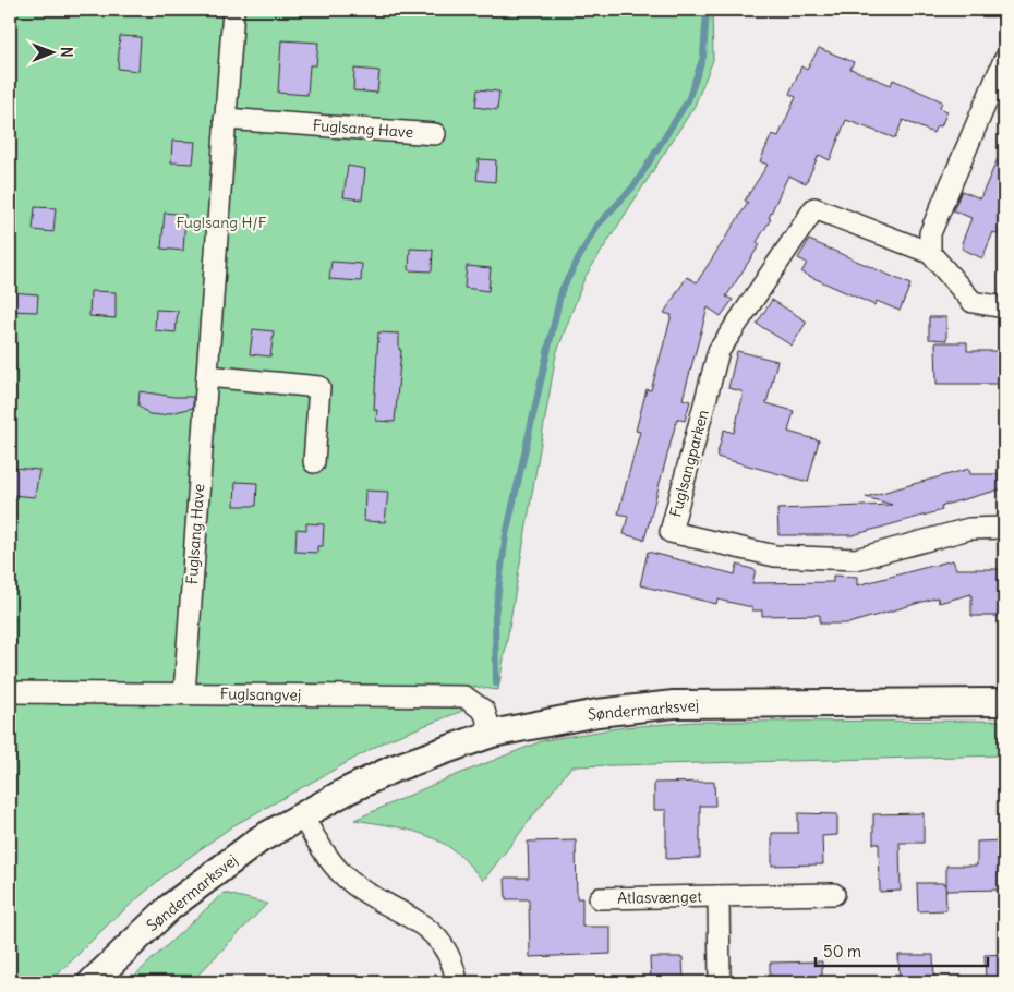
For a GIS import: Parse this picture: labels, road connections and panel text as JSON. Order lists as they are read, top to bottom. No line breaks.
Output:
{"streets":{"street":["Fuglsang Have","Fuglsangparken","Fuglsangvej","Søndermarksvej","Atlasvænget"]},"crossings":[["Fuglsang Have","Fuglsangvej"],["Fuglsangvej","Søndermarksvej"]],"parks":["Fuglsang H/F"],"scale_bar":"50 m","north":"right"}
